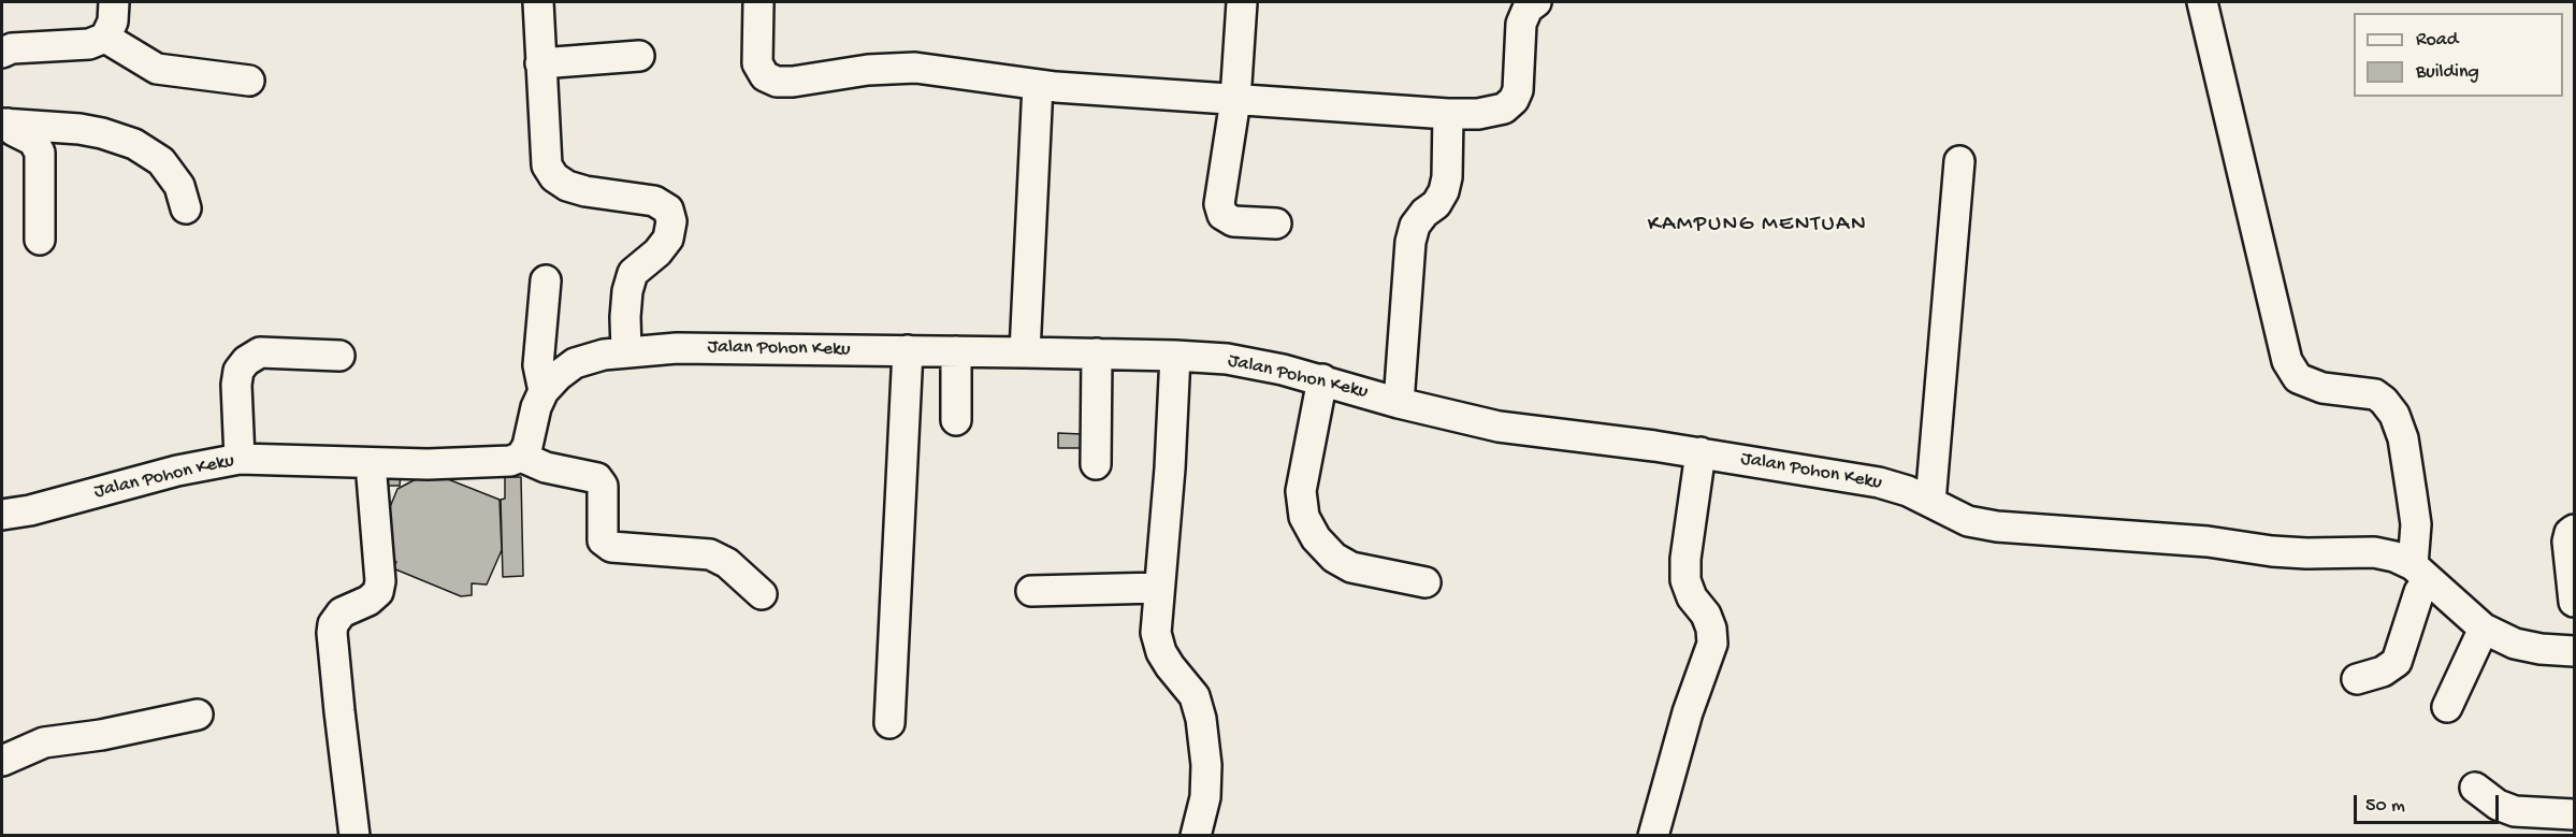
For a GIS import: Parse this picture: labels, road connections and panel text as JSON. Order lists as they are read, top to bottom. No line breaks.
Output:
{"streets":{"street":["Jalan Pohon Keku"]},"districts":["KAMPUNG MENTUAN"],"legend":["Road","Building"],"scale_bar":"50 m"}
